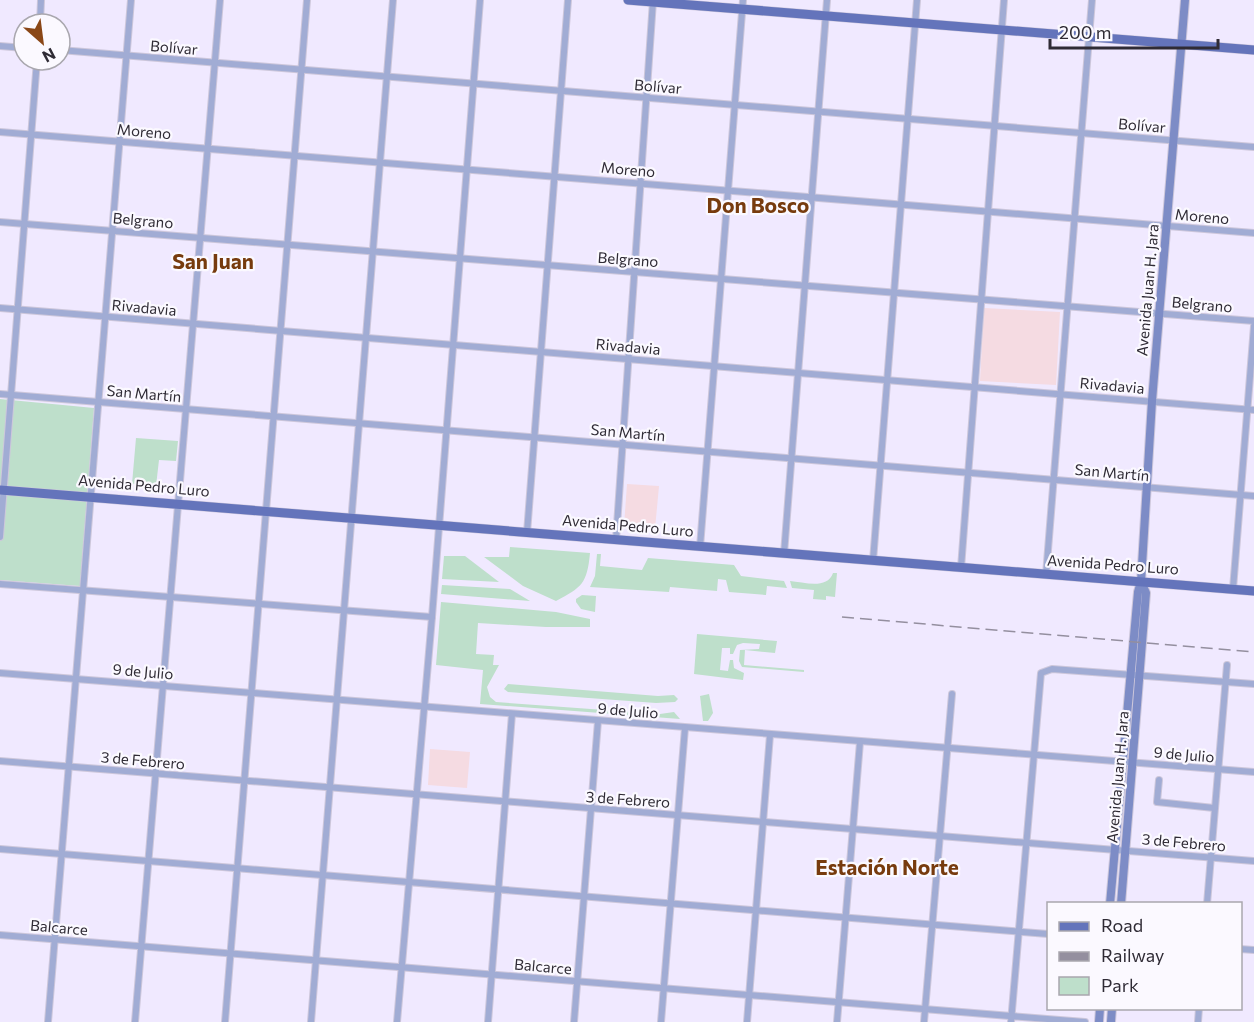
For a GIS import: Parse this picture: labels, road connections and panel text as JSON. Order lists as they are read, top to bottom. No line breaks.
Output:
{"streets":{"main road":["Avenida Juan H. Jara","Avenida Pedro Luro"],"street":["Bolívar","Moreno","Belgrano","Rivadavia","San Martín","9 de Julio","3 de Febrero","Balcarce"]},"crossings":[["Bolívar","Avenida Juan H. Jara"],["Moreno","Avenida Juan H. Jara"],["Belgrano","Avenida Juan H. Jara"],["Avenida Juan H. Jara","Rivadavia"],["Avenida Juan H. Jara","San Martín"],["Avenida Juan H. Jara","Avenida Pedro Luro"],["Avenida Juan H. Jara","9 de Julio"],["Avenida Juan H. Jara","3 de Febrero"]],"districts":["Don Bosco","San Juan","Estación Norte"],"legend":["Road","Railway","Park"],"scale_bar":"200 m","north":"bottom right"}
